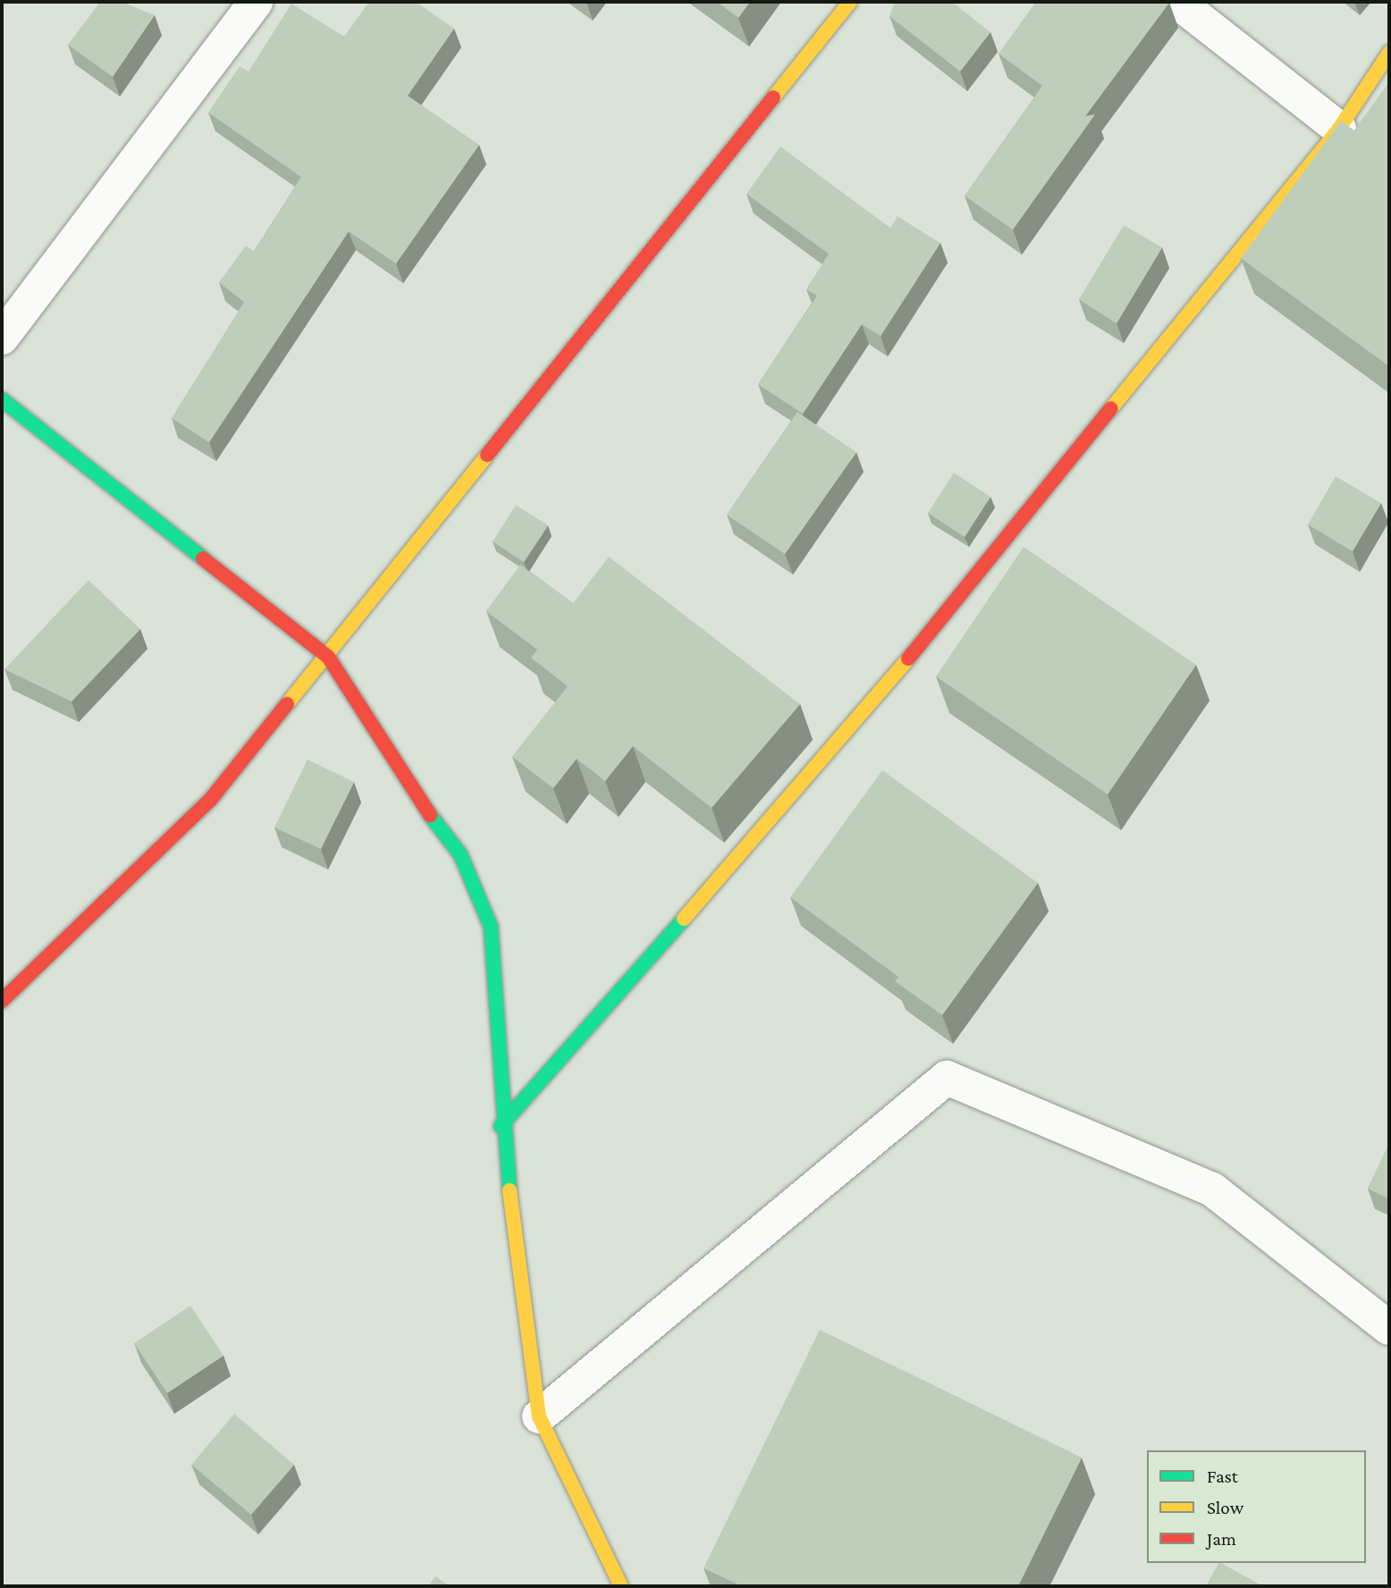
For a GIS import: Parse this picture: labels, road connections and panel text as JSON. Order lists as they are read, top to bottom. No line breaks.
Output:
{"legend":["Fast","Slow","Jam"]}
